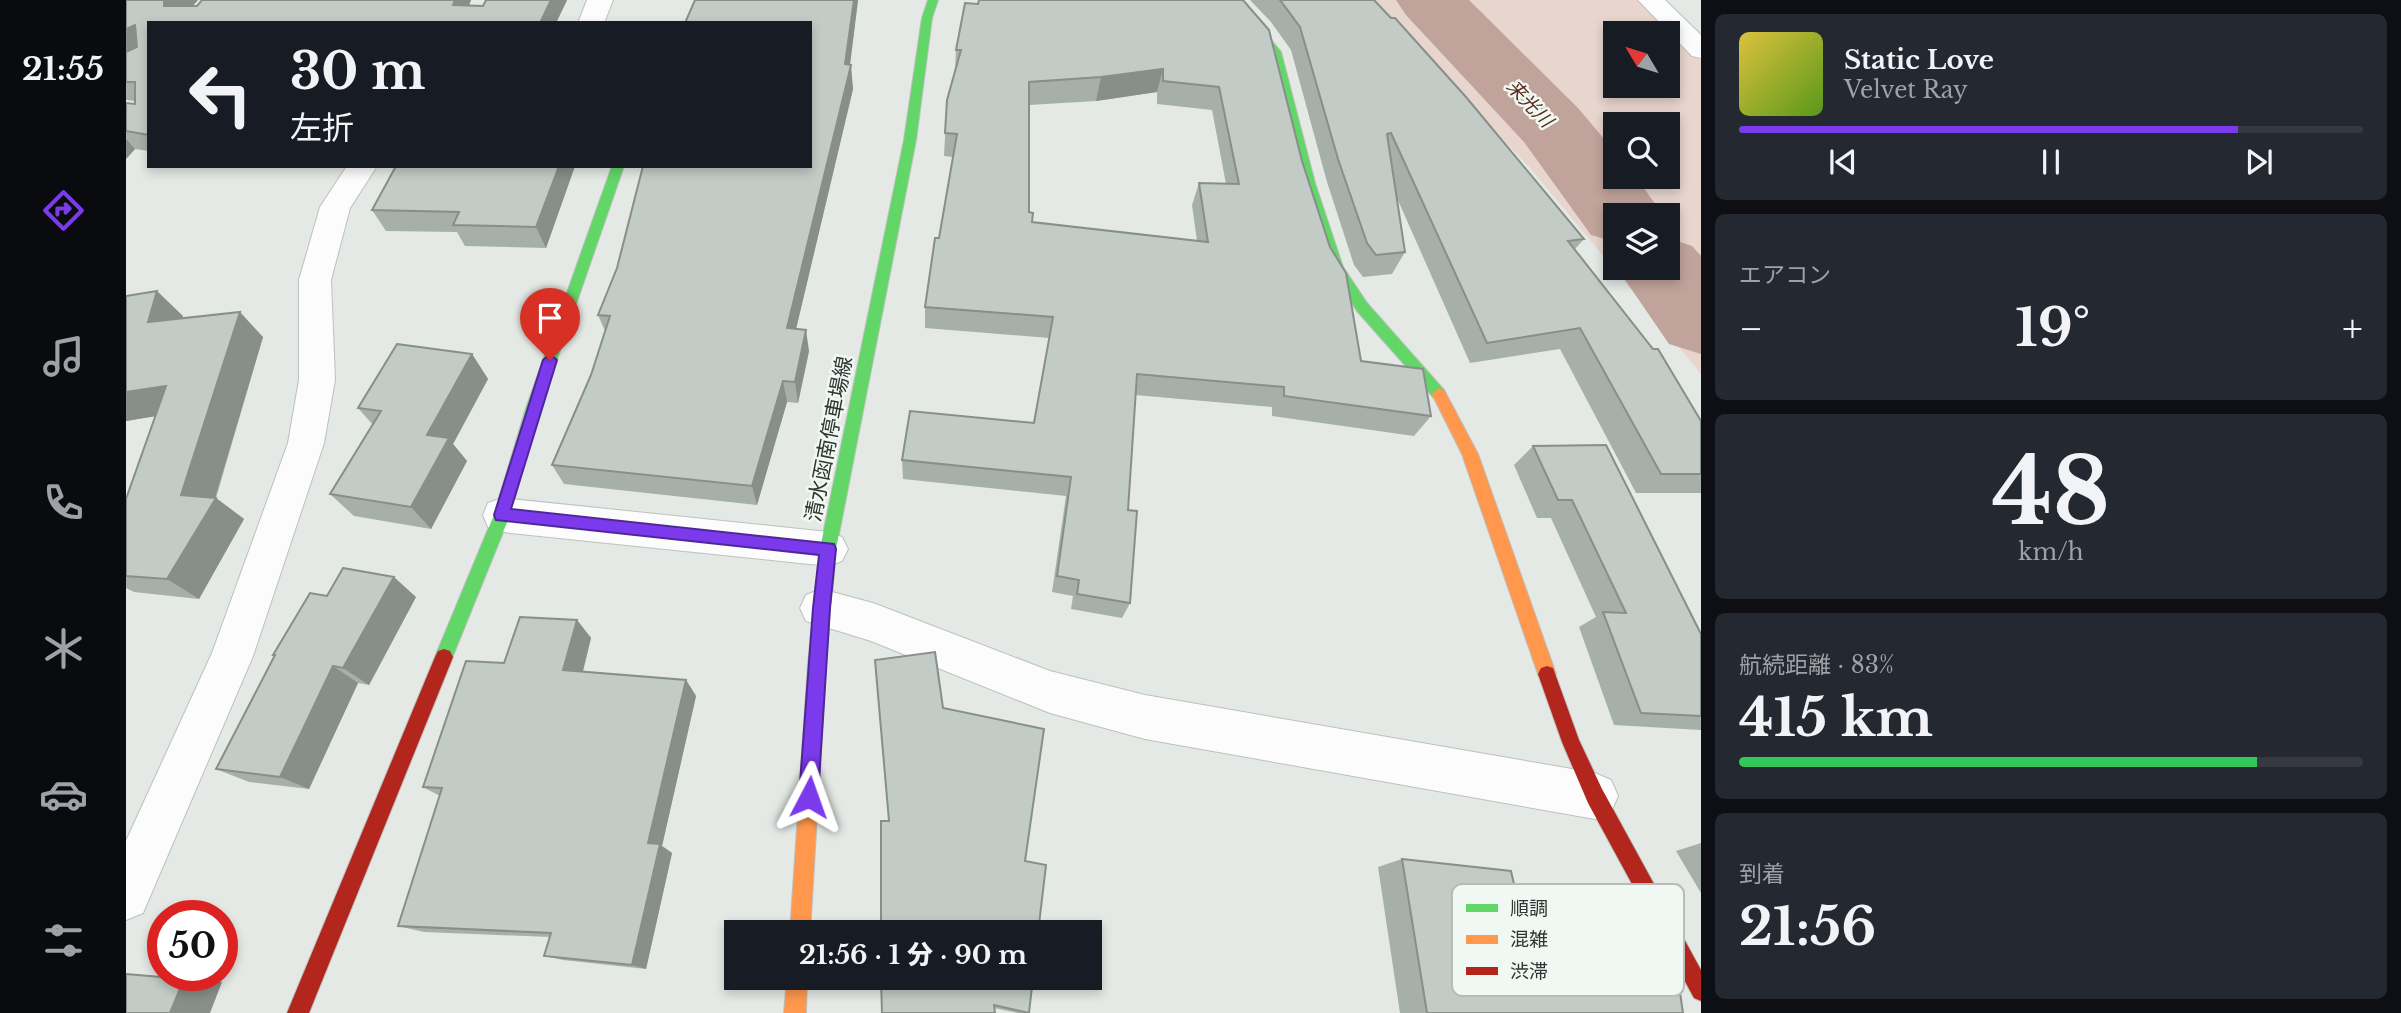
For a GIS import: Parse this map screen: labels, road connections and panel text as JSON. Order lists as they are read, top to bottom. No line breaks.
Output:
{"streets":{"street":["清水函南停車場線"]},"water":["来光川"],"legend":["順調","混雑","渋滞"],"north":"top left","page":{"tabs":"21:55","turn":["30 m","左折"],"song":["Static Love","Velvet Ray"],"tile":["エアコン",["48","km/h"],["航続距離 · 83%","415 km"],["到着","21:56"]],"heat":["−","19°","+"],"limit":"50","trip":"21:56 · 1 分 · 90 m"}}
